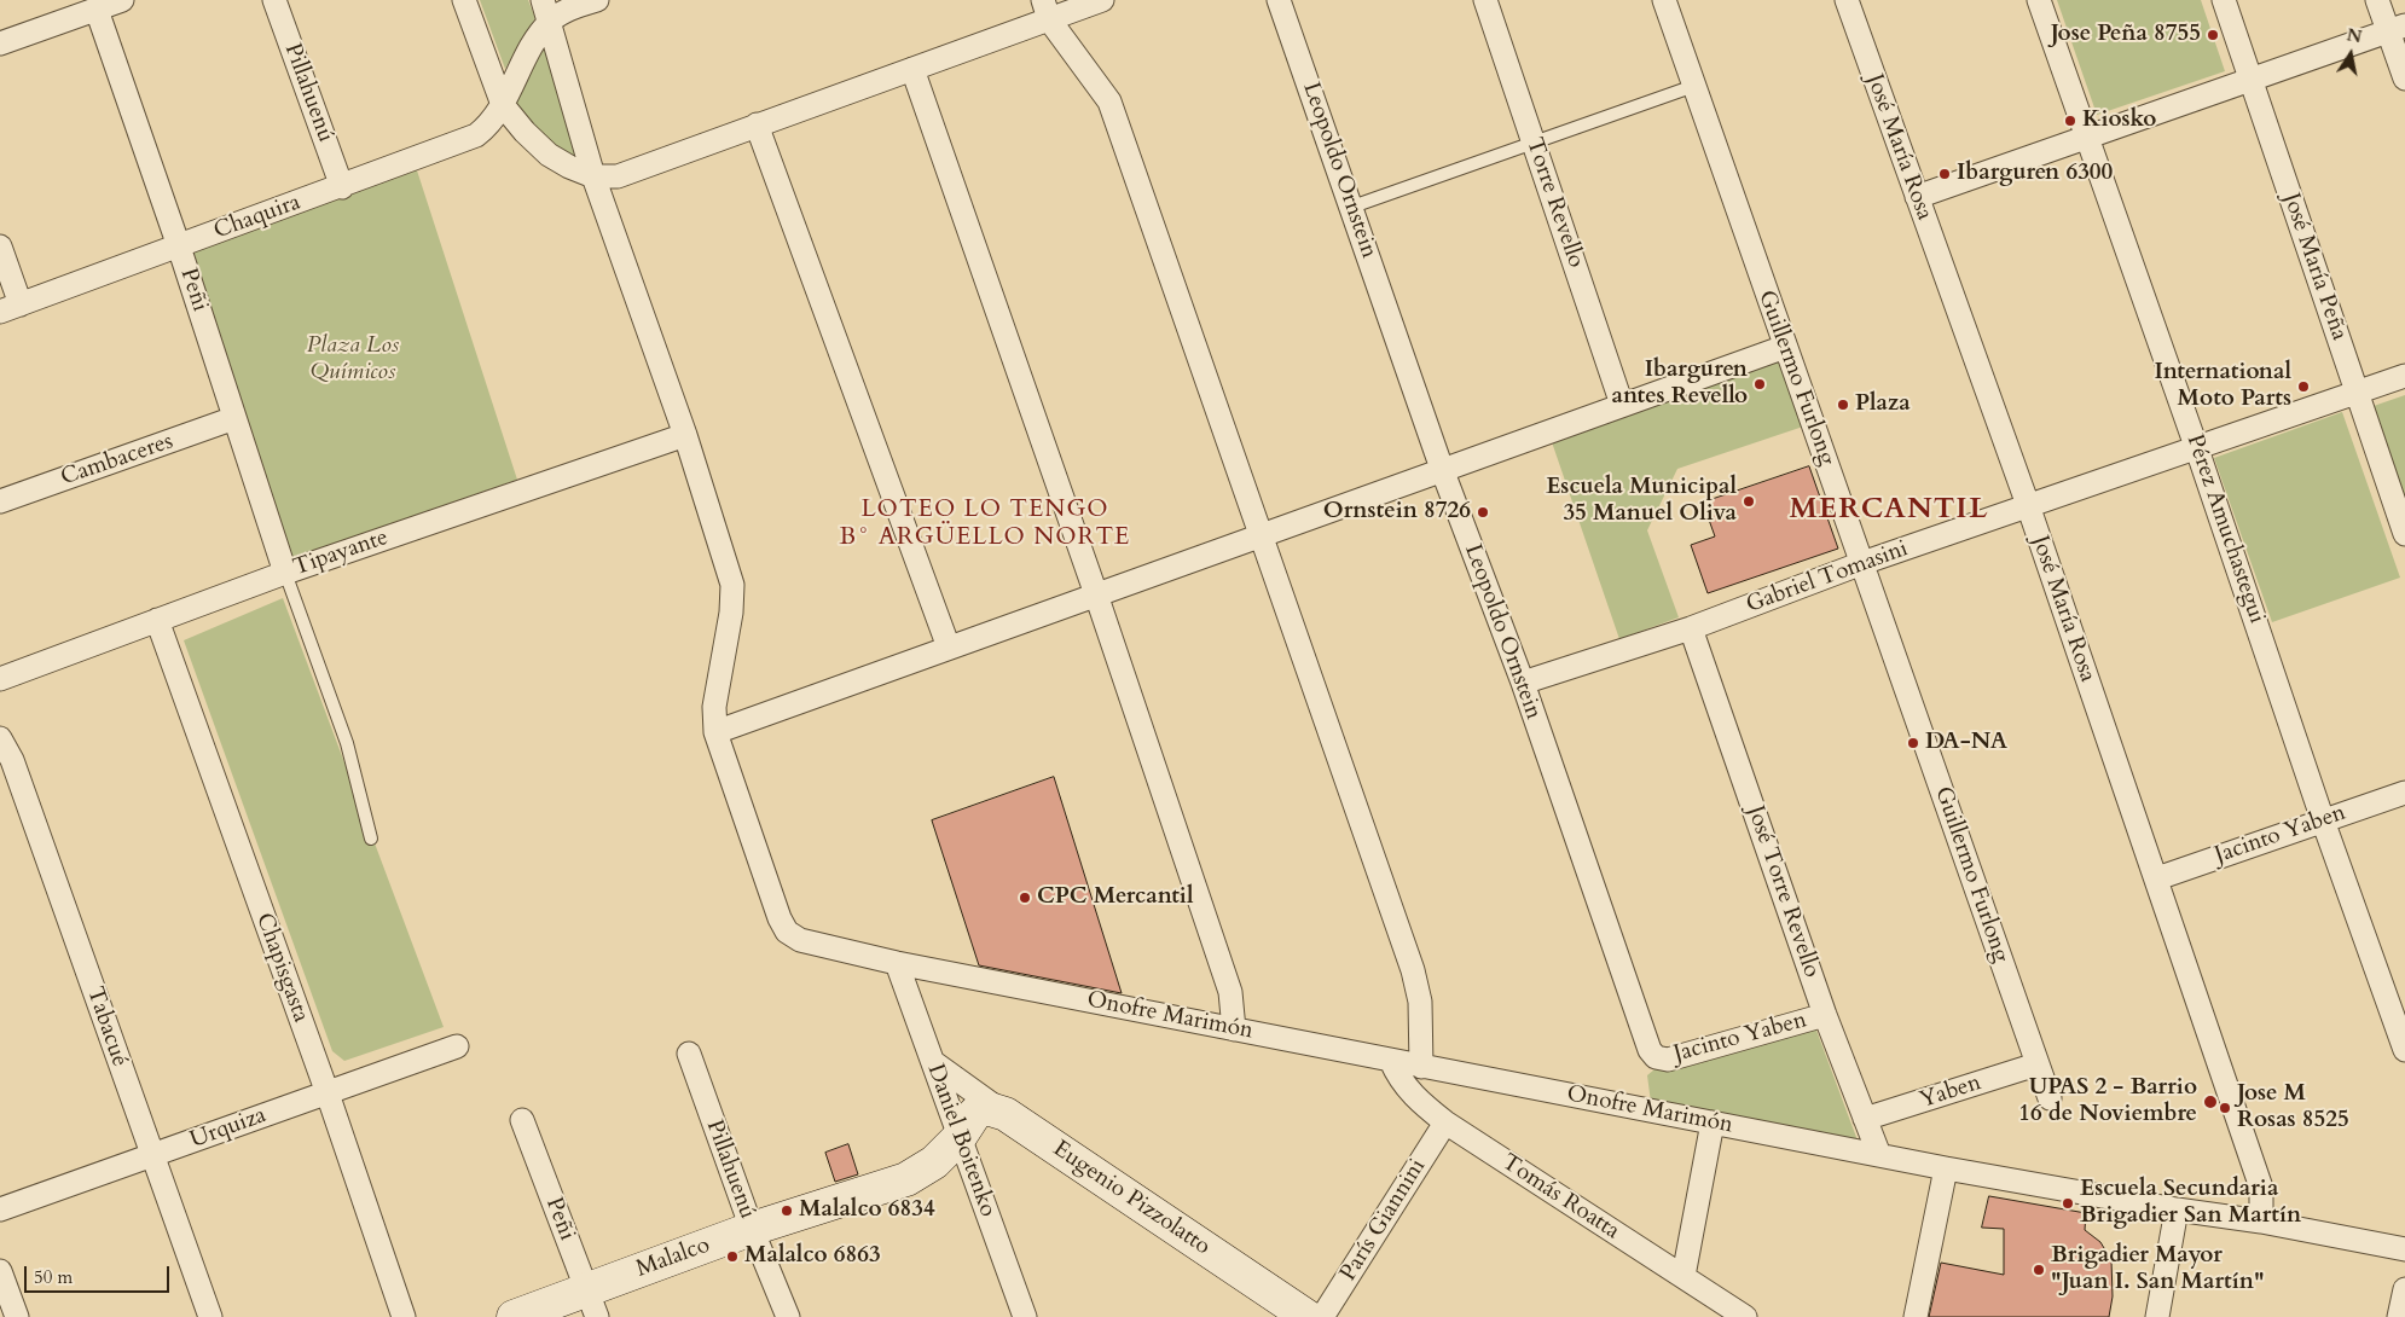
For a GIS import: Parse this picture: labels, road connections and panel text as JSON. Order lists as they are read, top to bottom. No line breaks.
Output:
{"streets":{"main road":["Eugenio Pizzolatto","Malalco"],"street":["Pillahuenú","José María Rosa","Leopoldo Ornstein","Torre Revello","Chaquira","José María Peña","Peñi","Guillermo Furlong","Cambaceres","Pérez Amuchastegui","Tipayante","Gabriel Tomasini","Jacinto Yaben","José Torre Revello","Chapisgasta","Onofre Marimón","Tabacué","Yaben","Urquiza","Daniel Boitenko","Tomás Roatta","París Giannini"]},"crossings":[["Pillahuenú","Chaquira"],["Pillahuenú","Malalco"],["José María Rosa","Gabriel Tomasini"],["José María Rosa","Jacinto Yaben"],["José María Rosa","Onofre Marimón"],["Leopoldo Ornstein","Gabriel Tomasini"],["Leopoldo Ornstein","Jacinto Yaben"],["Chaquira","Peñi"],["Chaquira","Onofre Marimón"],["José María Peña","Gabriel Tomasini"],["Peñi","Cambaceres"],["Peñi","Tipayante"],["Peñi","Malalco"],["Guillermo Furlong","Gabriel Tomasini"],["Guillermo Furlong","Yaben"],["Pérez Amuchastegui","Gabriel Tomasini"],["Pérez Amuchastegui","Jacinto Yaben"],["Tipayante","Chapisgasta"],["Tipayante","Onofre Marimón"],["Gabriel Tomasini","José Torre Revello"],["Jacinto Yaben","José Torre Revello"],["José Torre Revello","Onofre Marimón"],["José Torre Revello","Yaben"],["Chapisgasta","Urquiza"],["Onofre Marimón","Daniel Boitenko"],["Onofre Marimón","Tomás Roatta"],["Tabacué","Urquiza"],["Daniel Boitenko","Eugenio Pizzolatto"],["Daniel Boitenko","Malalco"],["Tomás Roatta","París Giannini"],["Eugenio Pizzolatto","Malalco"]],"districts":["LOTEO LO TENGO B° ARGÜELLO NORTE","MERCANTIL"],"parks":["Plaza Los Químicos"],"places":["Jose Peña 8755","Kiosko","Ibarguren 6300","Ibarguren antes Revello","International Moto Parts","Plaza","Escuela Municipal 35 Manuel Oliva","Ornstein 8726","DA-NA","CPC Mercantil","UPAS 2 - Barrio 16 de Noviembre","Jose M Rosas 8525","Escuela Secundaria Brigadier San Martín","Malalco 6834","Malalco 6863","Brigadier Mayor \"Juan I. San Martín\""],"scale_bar":"50 m","north":"top"}
